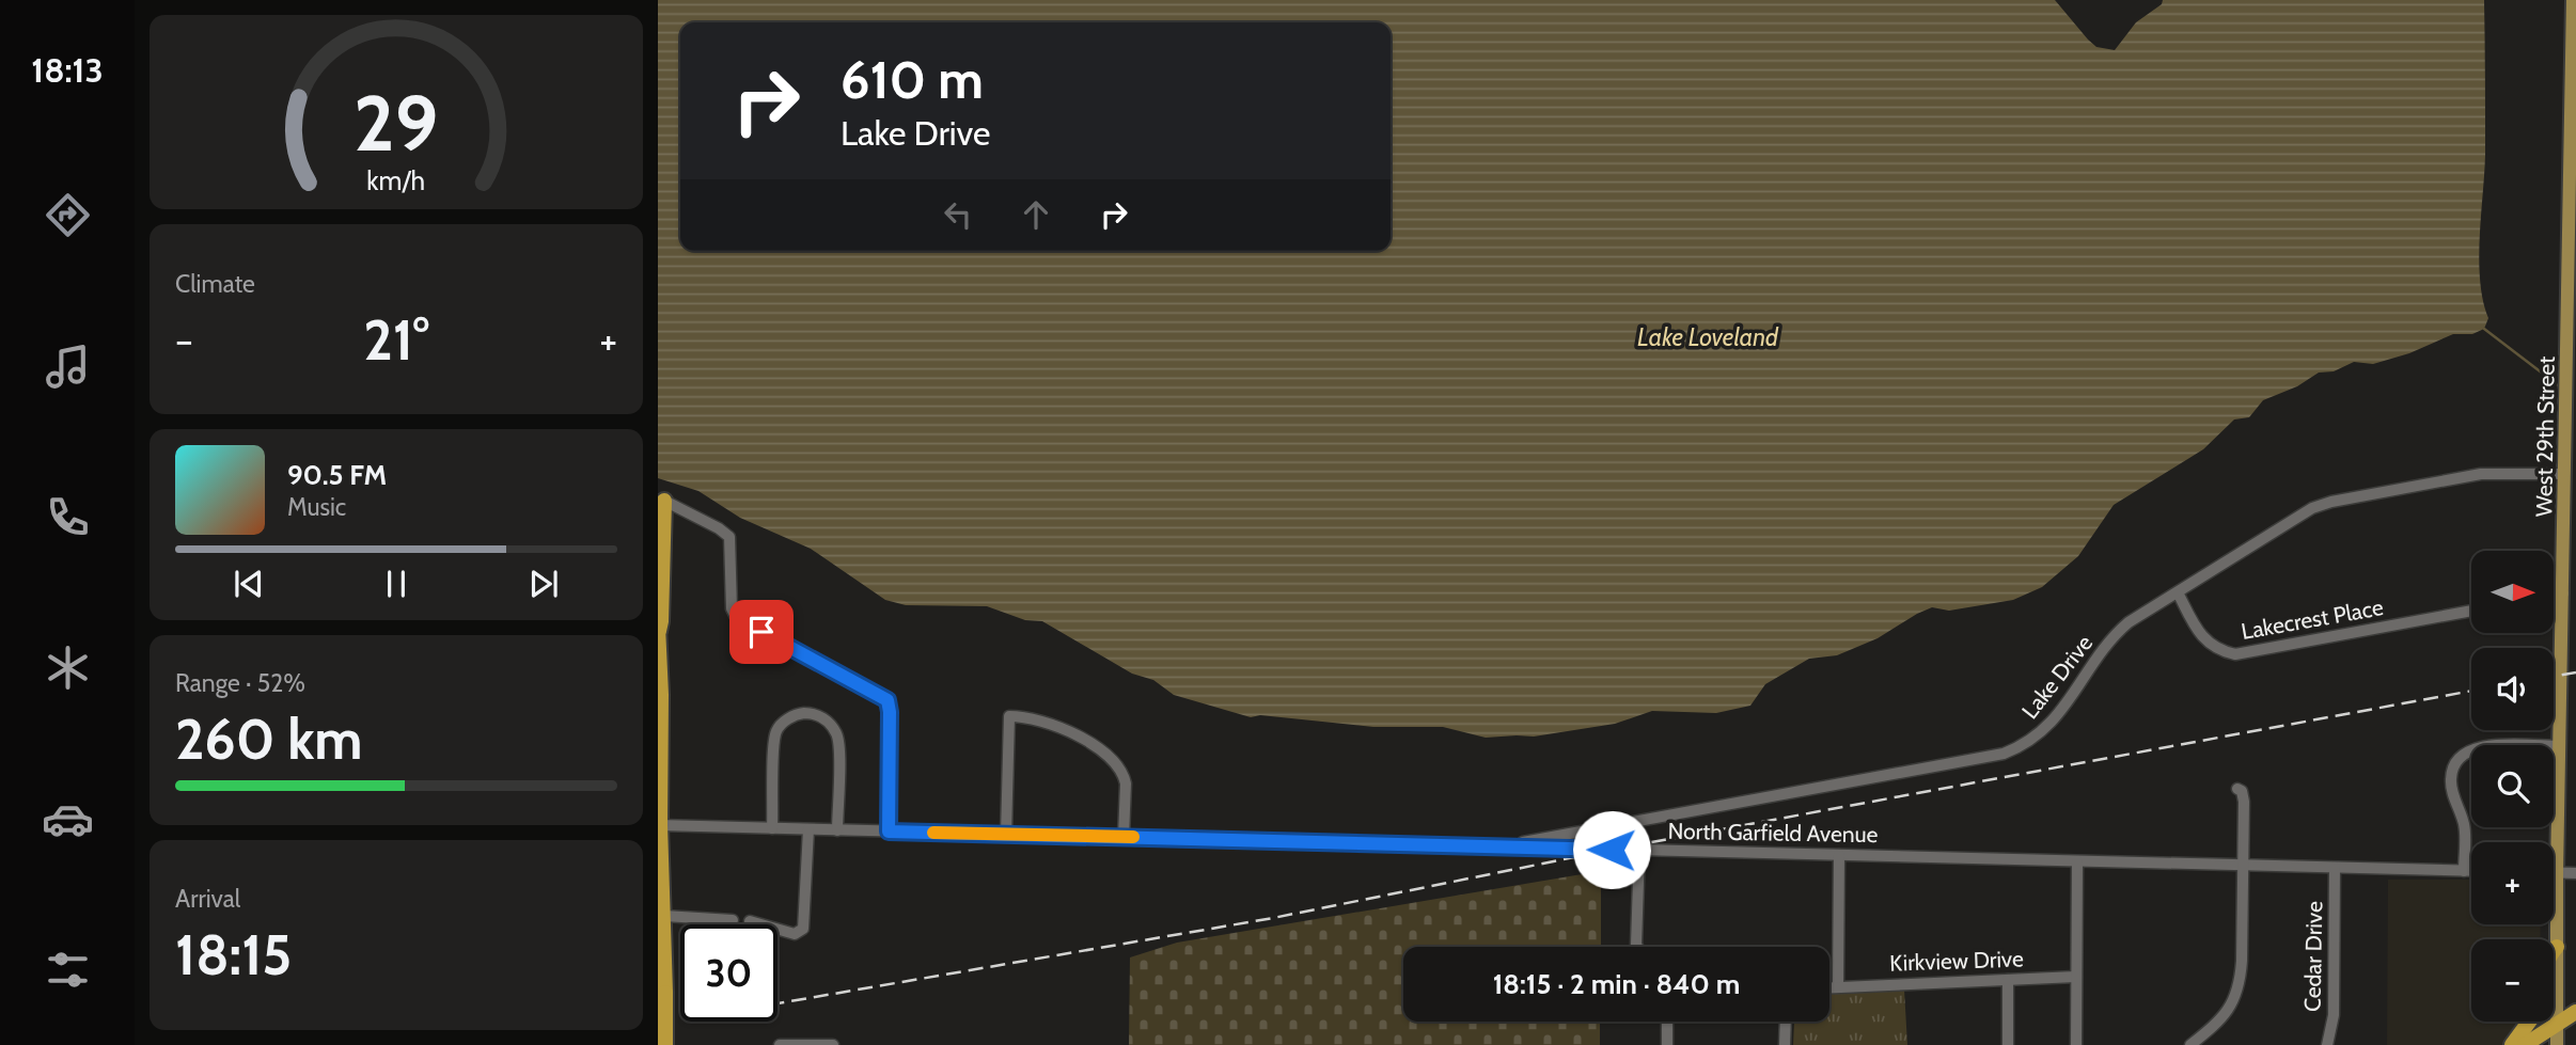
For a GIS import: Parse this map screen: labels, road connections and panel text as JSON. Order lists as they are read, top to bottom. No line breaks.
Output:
{"streets":{"main road":["West 29th Street"],"street":["Lakecrest Place","Lake Drive","North Garfield Avenue","Cedar Drive","Kirkview Drive"]},"crossings":[["West 29th Street","Lake Drive"],["Lakecrest Place","Lake Drive"],["Lake Drive","North Garfield Avenue"],["North Garfield Avenue","Cedar Drive"]],"water":["Lake Loveland"],"north":"right","page":{"tabs":"18:13","turn":["610 m","Lake Drive"],"tile":["Climate",["Range · 52%","260 km"],["Arrival","18:15"]],"heat":["−","21°","+"],"song":["90.5 FM","Music"],"map_buttons":["+","−"],"limit":"30","trip":"18:15 · 2 min · 840 m","gauge":["29","km/h"]}}
